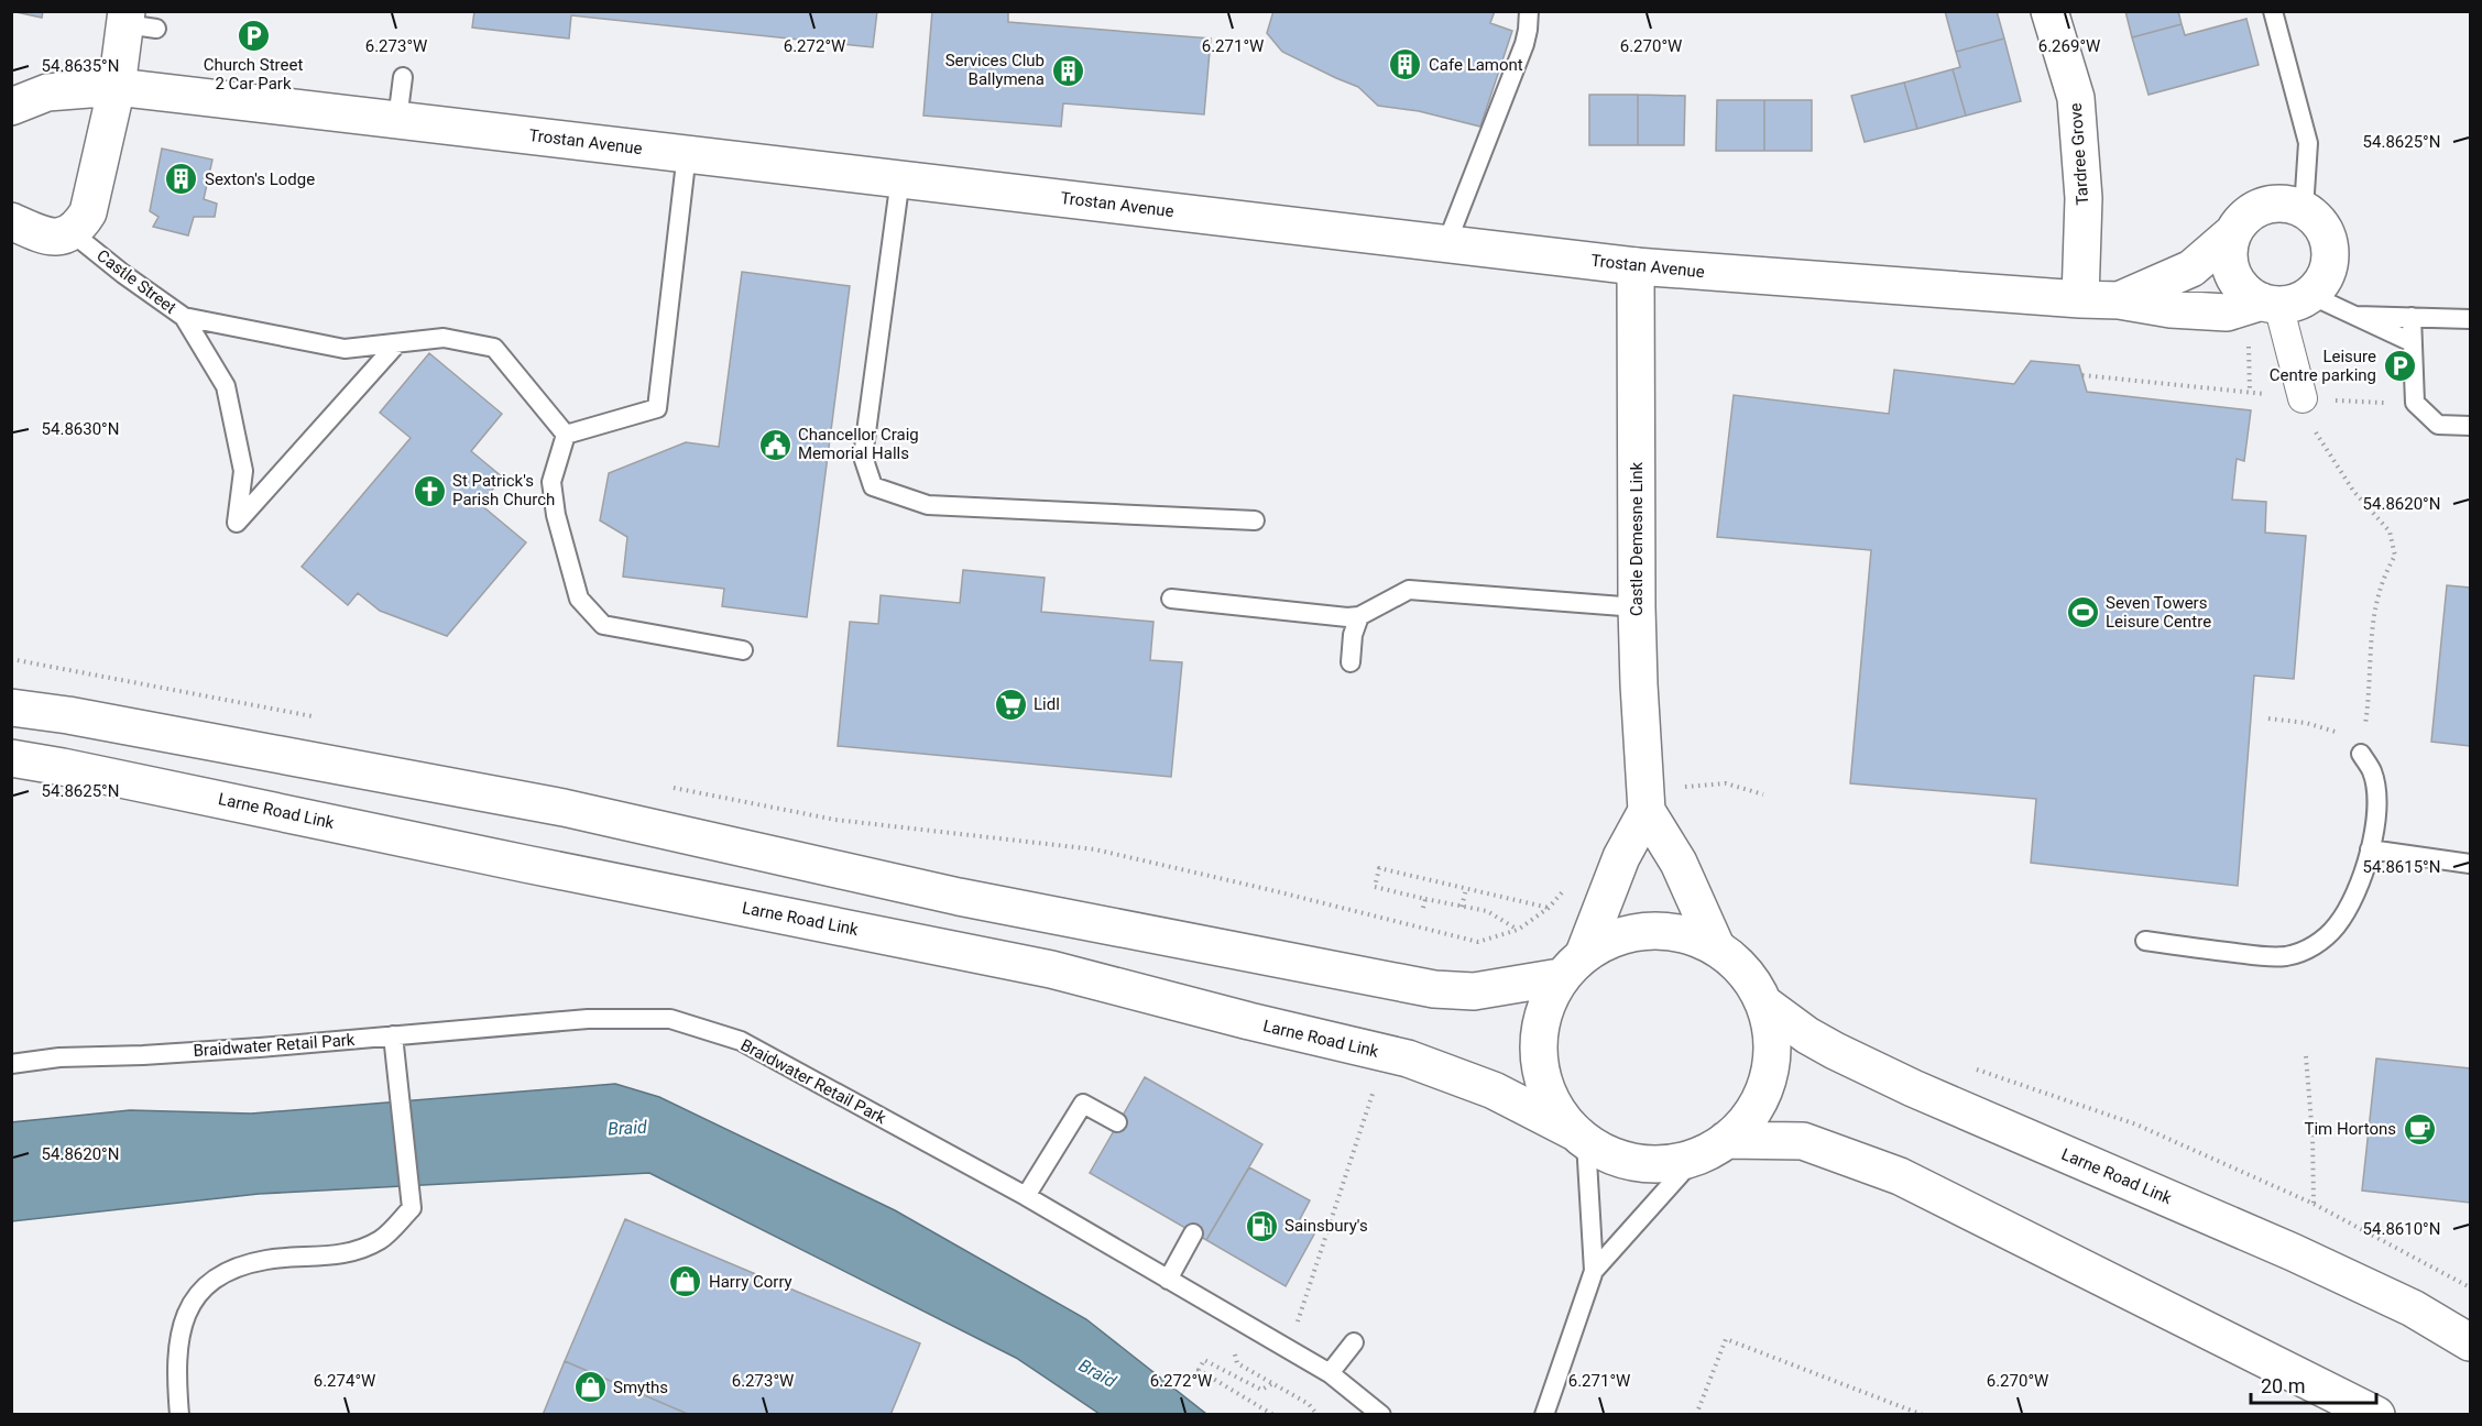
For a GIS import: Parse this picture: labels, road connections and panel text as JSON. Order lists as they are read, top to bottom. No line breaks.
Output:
{"streets":{"main road":["Trostan Avenue","Tardree Grove","Castle Demesne Link","Larne Road Link"],"lane":["Castle Street","Braidwater Retail Park"]},"crossings":[["Trostan Avenue","Tardree Grove"],["Trostan Avenue","Castle Demesne Link"],["Castle Demesne Link","Larne Road Link"]],"water":["Braid"],"places":{"parking":["Church Street 2 Car Park","Leisure Centre parking"],"building":["Cafe Lamont","Services Club Ballymena","Sexton's Lodge"],"public building":["Chancellor Craig Memorial Halls"],"church":["St Patrick's Parish Church"],"sports":["Seven Towers Leisure Centre"],"supermarket":["Lidl"],"cafe":["Tim Hortons"],"fuel station":["Sainsbury's"],"shop":["Harry Corry","Smyths"]},"scale_bar":"20 m","coordinates":["6.273°W","6.272°W","6.271°W","6.270°W","6.269°W","54.8635°N","54.8625°N","54.8630°N","54.8620°N","54.8615°N","54.8610°N","6.274°W"]}
